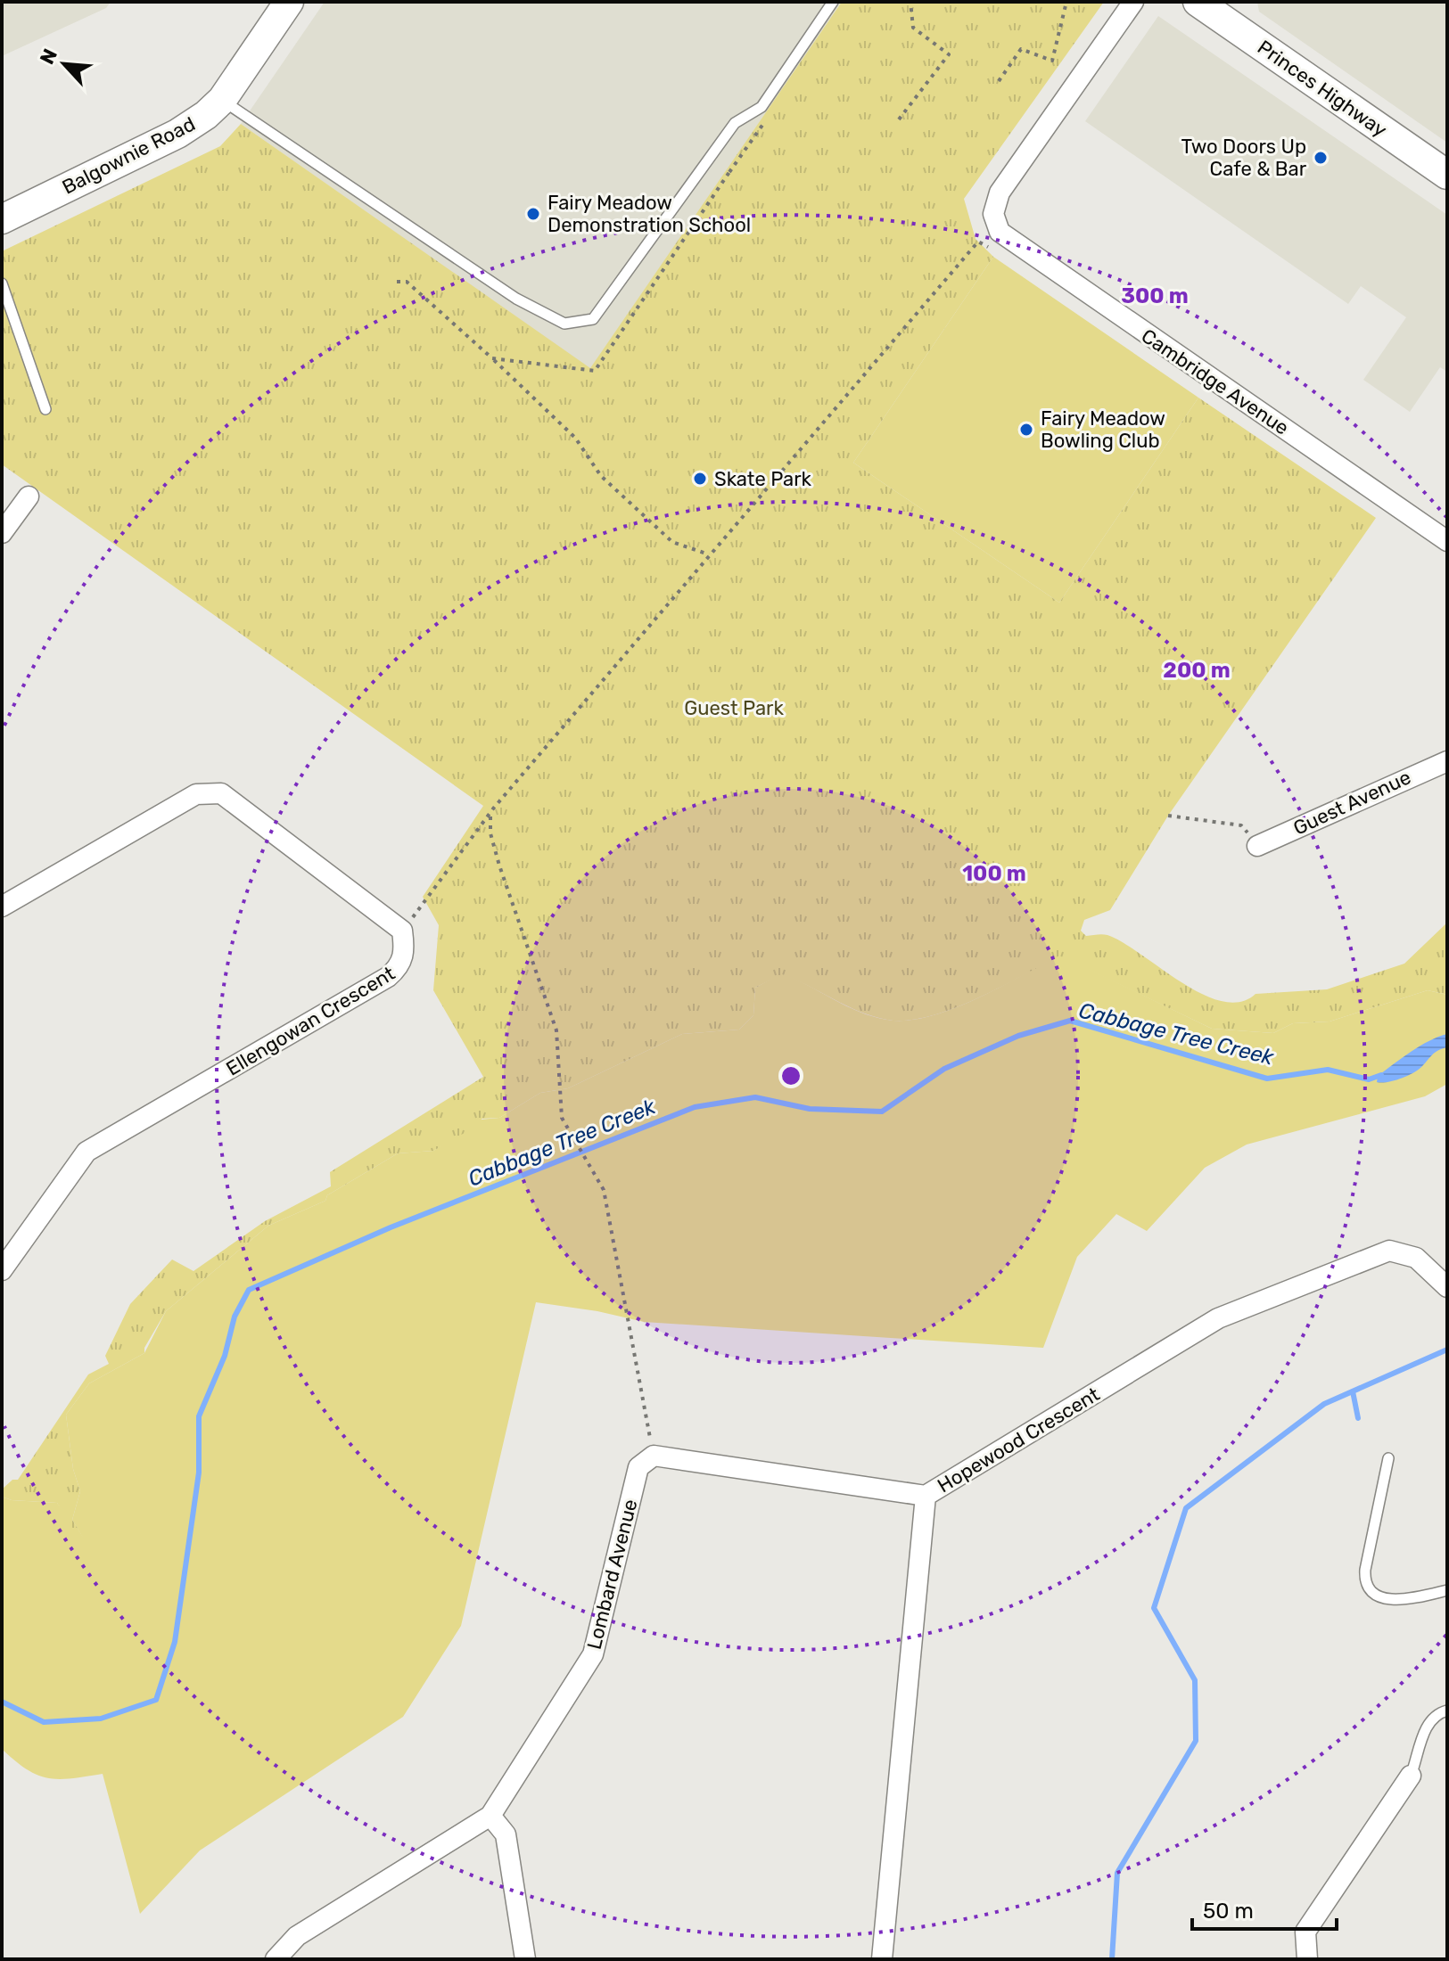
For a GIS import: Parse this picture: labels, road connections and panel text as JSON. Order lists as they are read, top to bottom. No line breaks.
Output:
{"streets":{"main road":["Princes Highway","Balgownie Road"],"street":["Cambridge Avenue","Guest Avenue","Ellengowan Crescent","Hopewood Crescent","Lombard Avenue"]},"water":["Cabbage Tree Creek"],"parks":["Guest Park"],"places":["Two Doors Up Cafe & Bar","Fairy Meadow Demonstration School","Fairy Meadow Bowling Club","Skate Park"],"scale_bar":"50 m","north":"top left","rings":["300 m","200 m","100 m"]}
